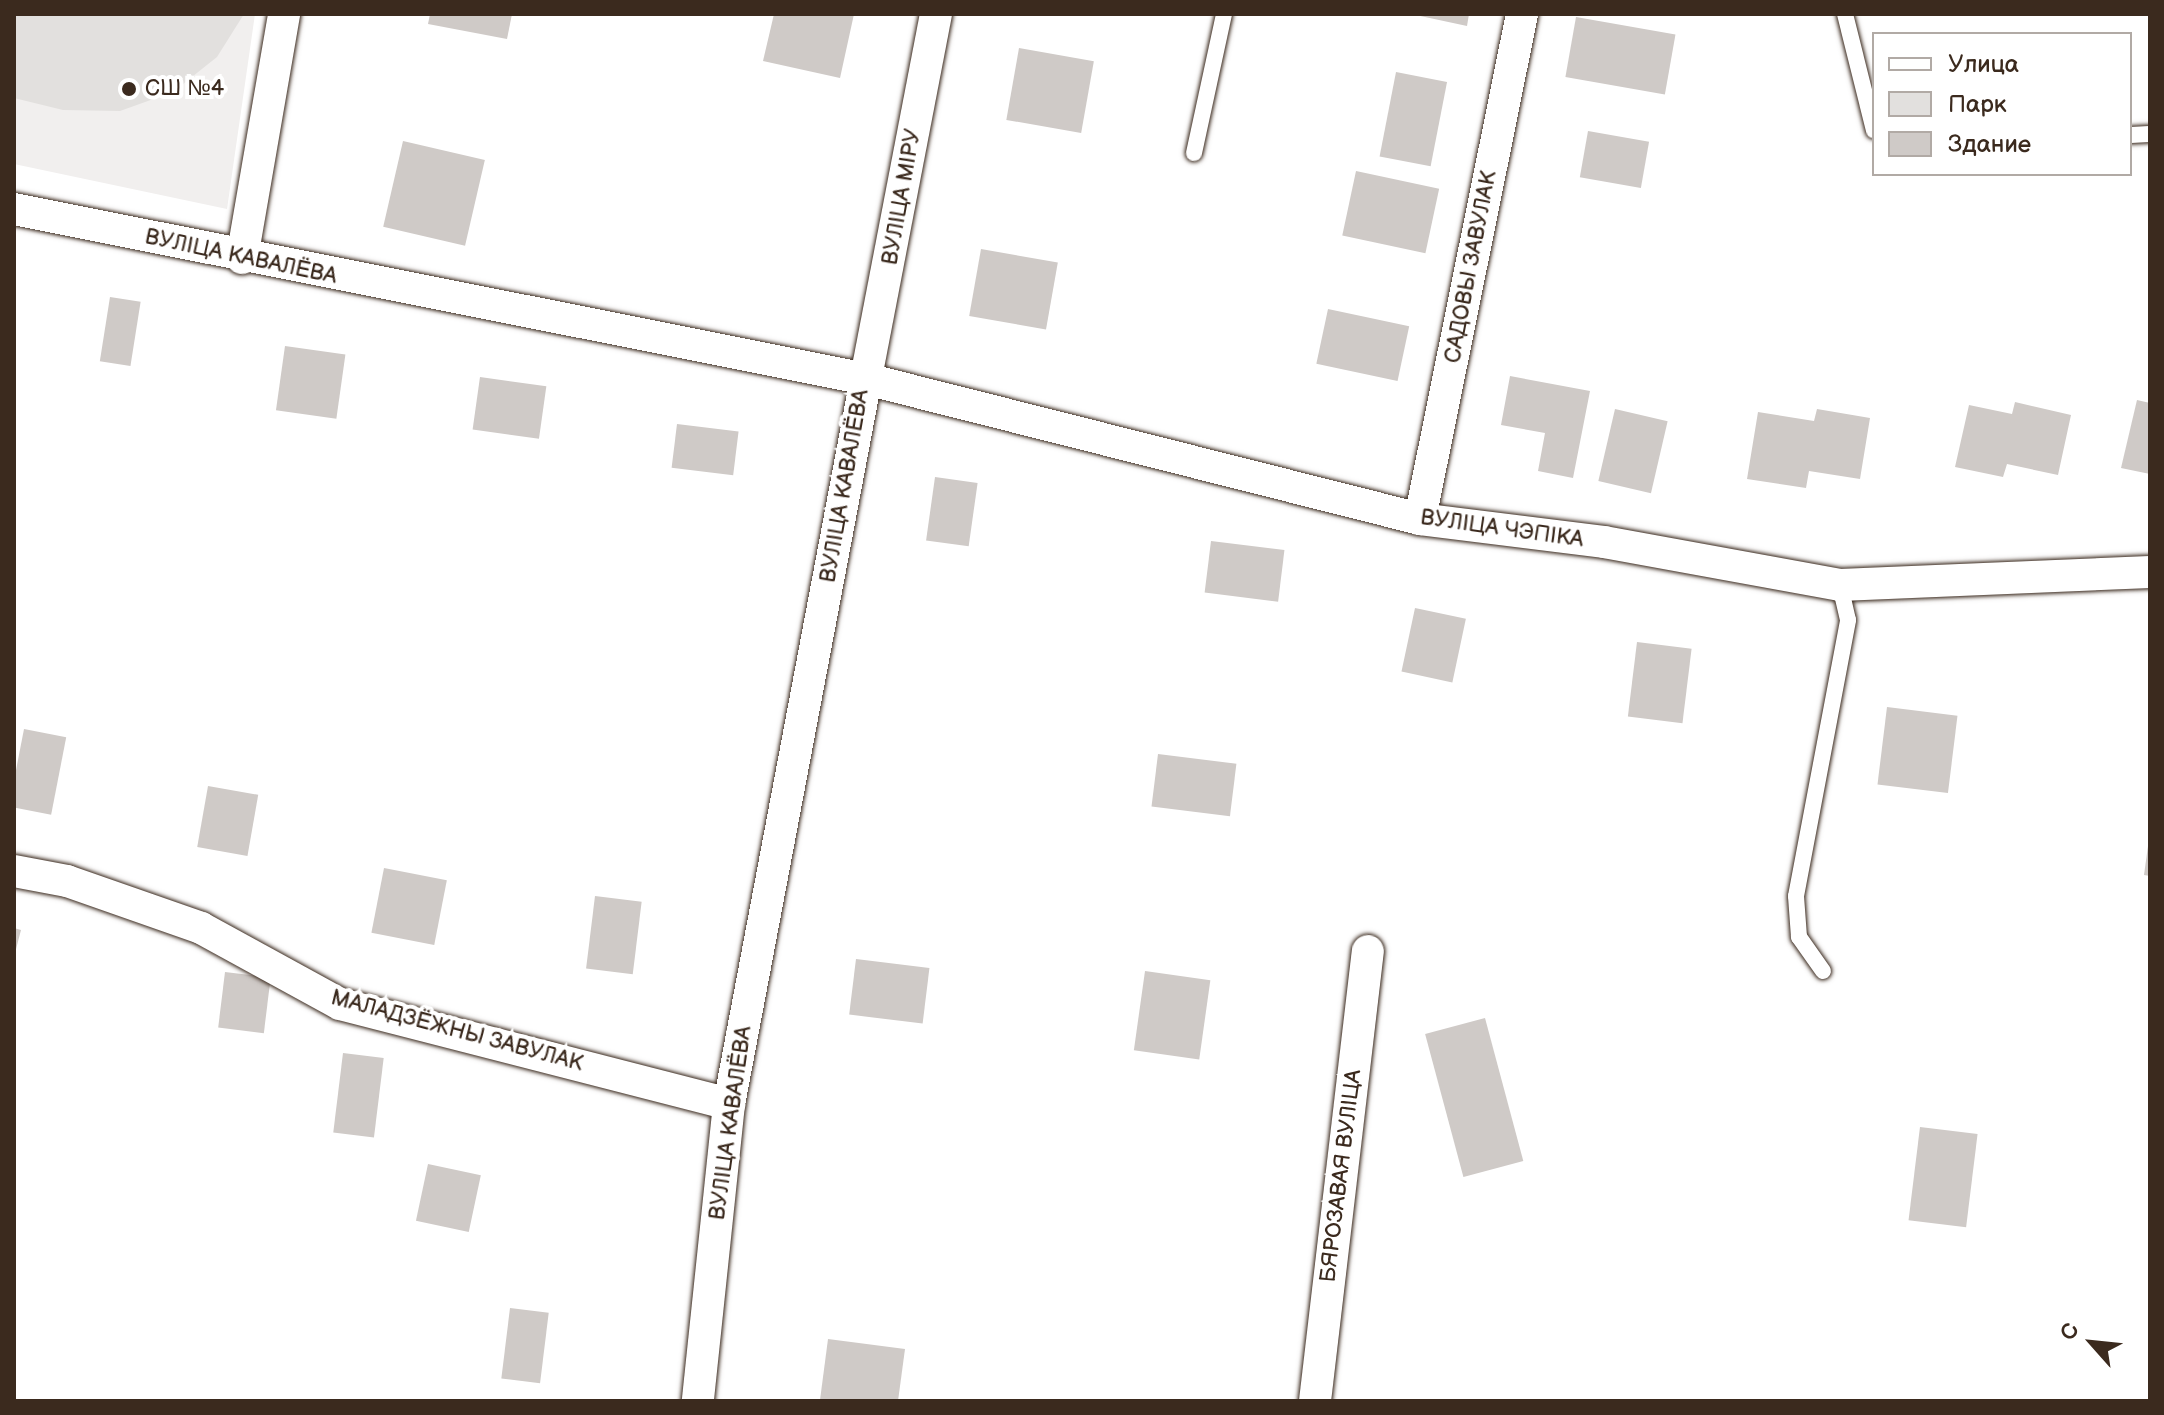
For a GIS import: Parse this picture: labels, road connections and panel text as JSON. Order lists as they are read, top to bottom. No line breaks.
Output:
{"streets":{"street":["ВУЛІЦА МІРУ","ВУЛІЦА КАВАЛЁВА","САДОВЫ ЗАВУЛАК","ВУЛІЦА ЧЭПІКА","МАЛАДЗЁЖНЫ ЗАВУЛАК","БЯРОЗАВАЯ ВУЛІЦА"]},"crossings":[["ВУЛІЦА МІРУ","ВУЛІЦА КАВАЛЁВА"],["ВУЛІЦА МІРУ","ВУЛІЦА ЧЭПІКА"],["ВУЛІЦА КАВАЛЁВА","ВУЛІЦА ЧЭПІКА"],["ВУЛІЦА КАВАЛЁВА","МАЛАДЗЁЖНЫ ЗАВУЛАК"],["САДОВЫ ЗАВУЛАК","ВУЛІЦА ЧЭПІКА"]],"places":["СШ №4"],"legend":["Улица","Парк","Здание"],"north":"top left"}
